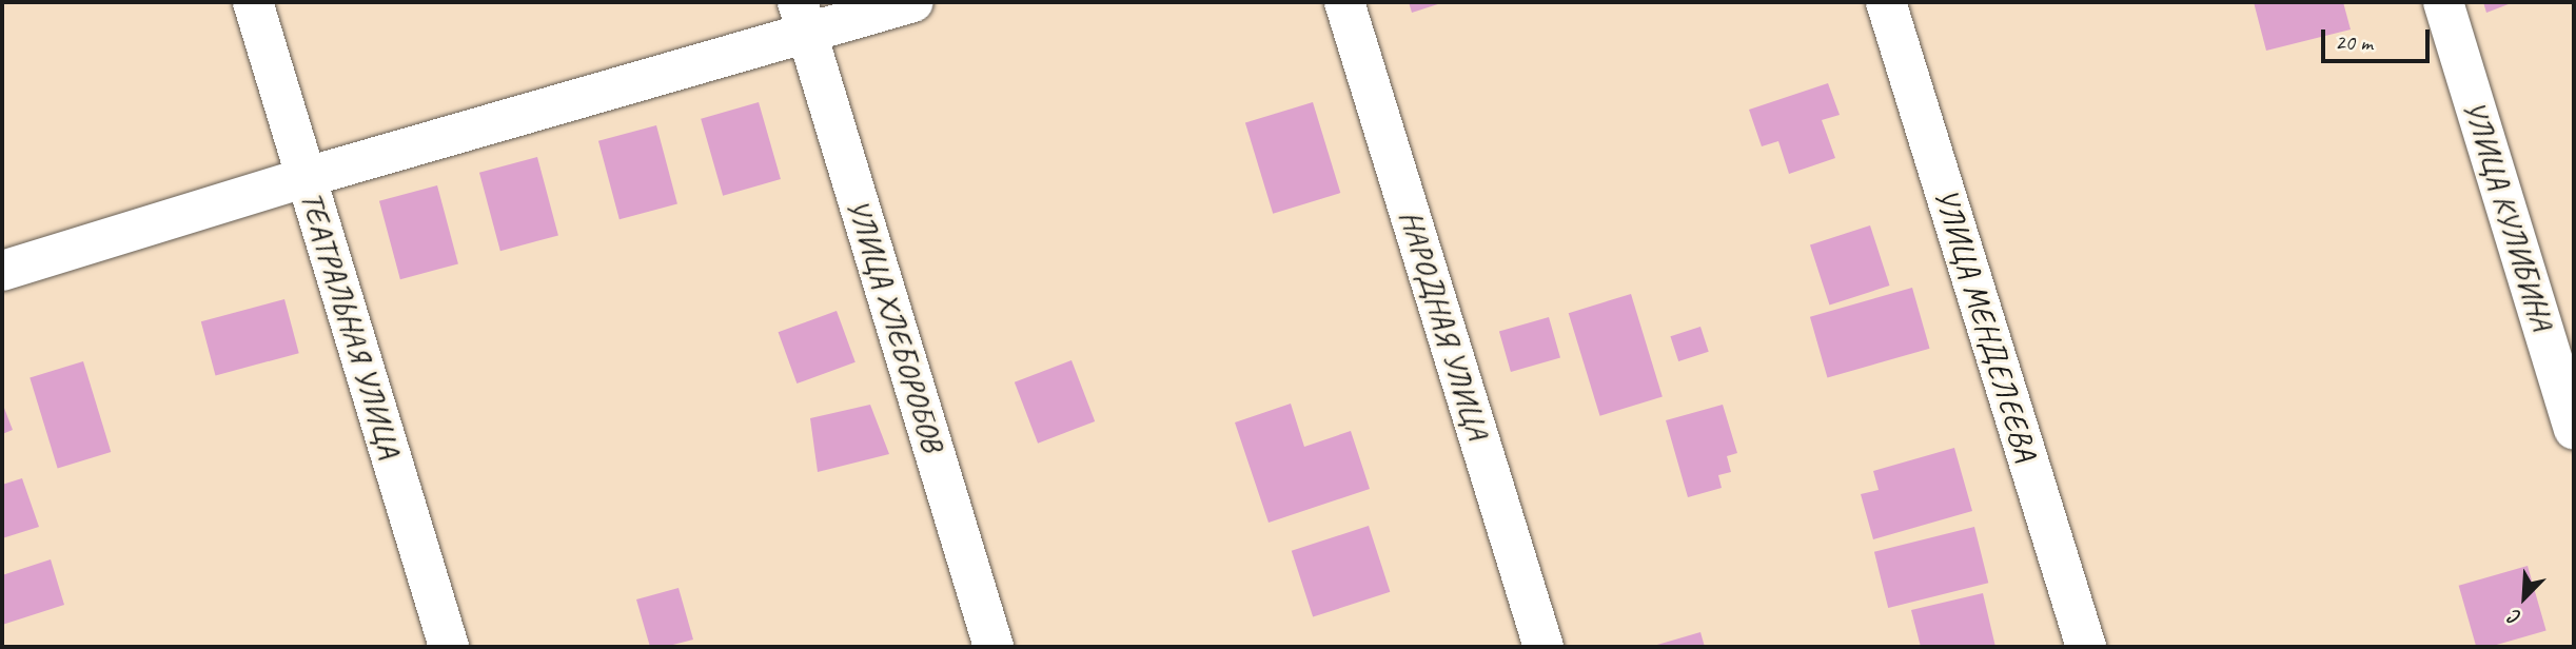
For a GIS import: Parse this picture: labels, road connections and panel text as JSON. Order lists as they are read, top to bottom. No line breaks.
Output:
{"streets":{"street":["УЛИЦА КУЛИБИНА","ТЕАТРАЛЬНАЯ УЛИЦА","УЛИЦА ХЛЕБОРОБОВ","НАРОДНАЯ УЛИЦА","УЛИЦА МЕНДЕЛЕЕВА"]},"scale_bar":"20 m","north":"bottom left"}
